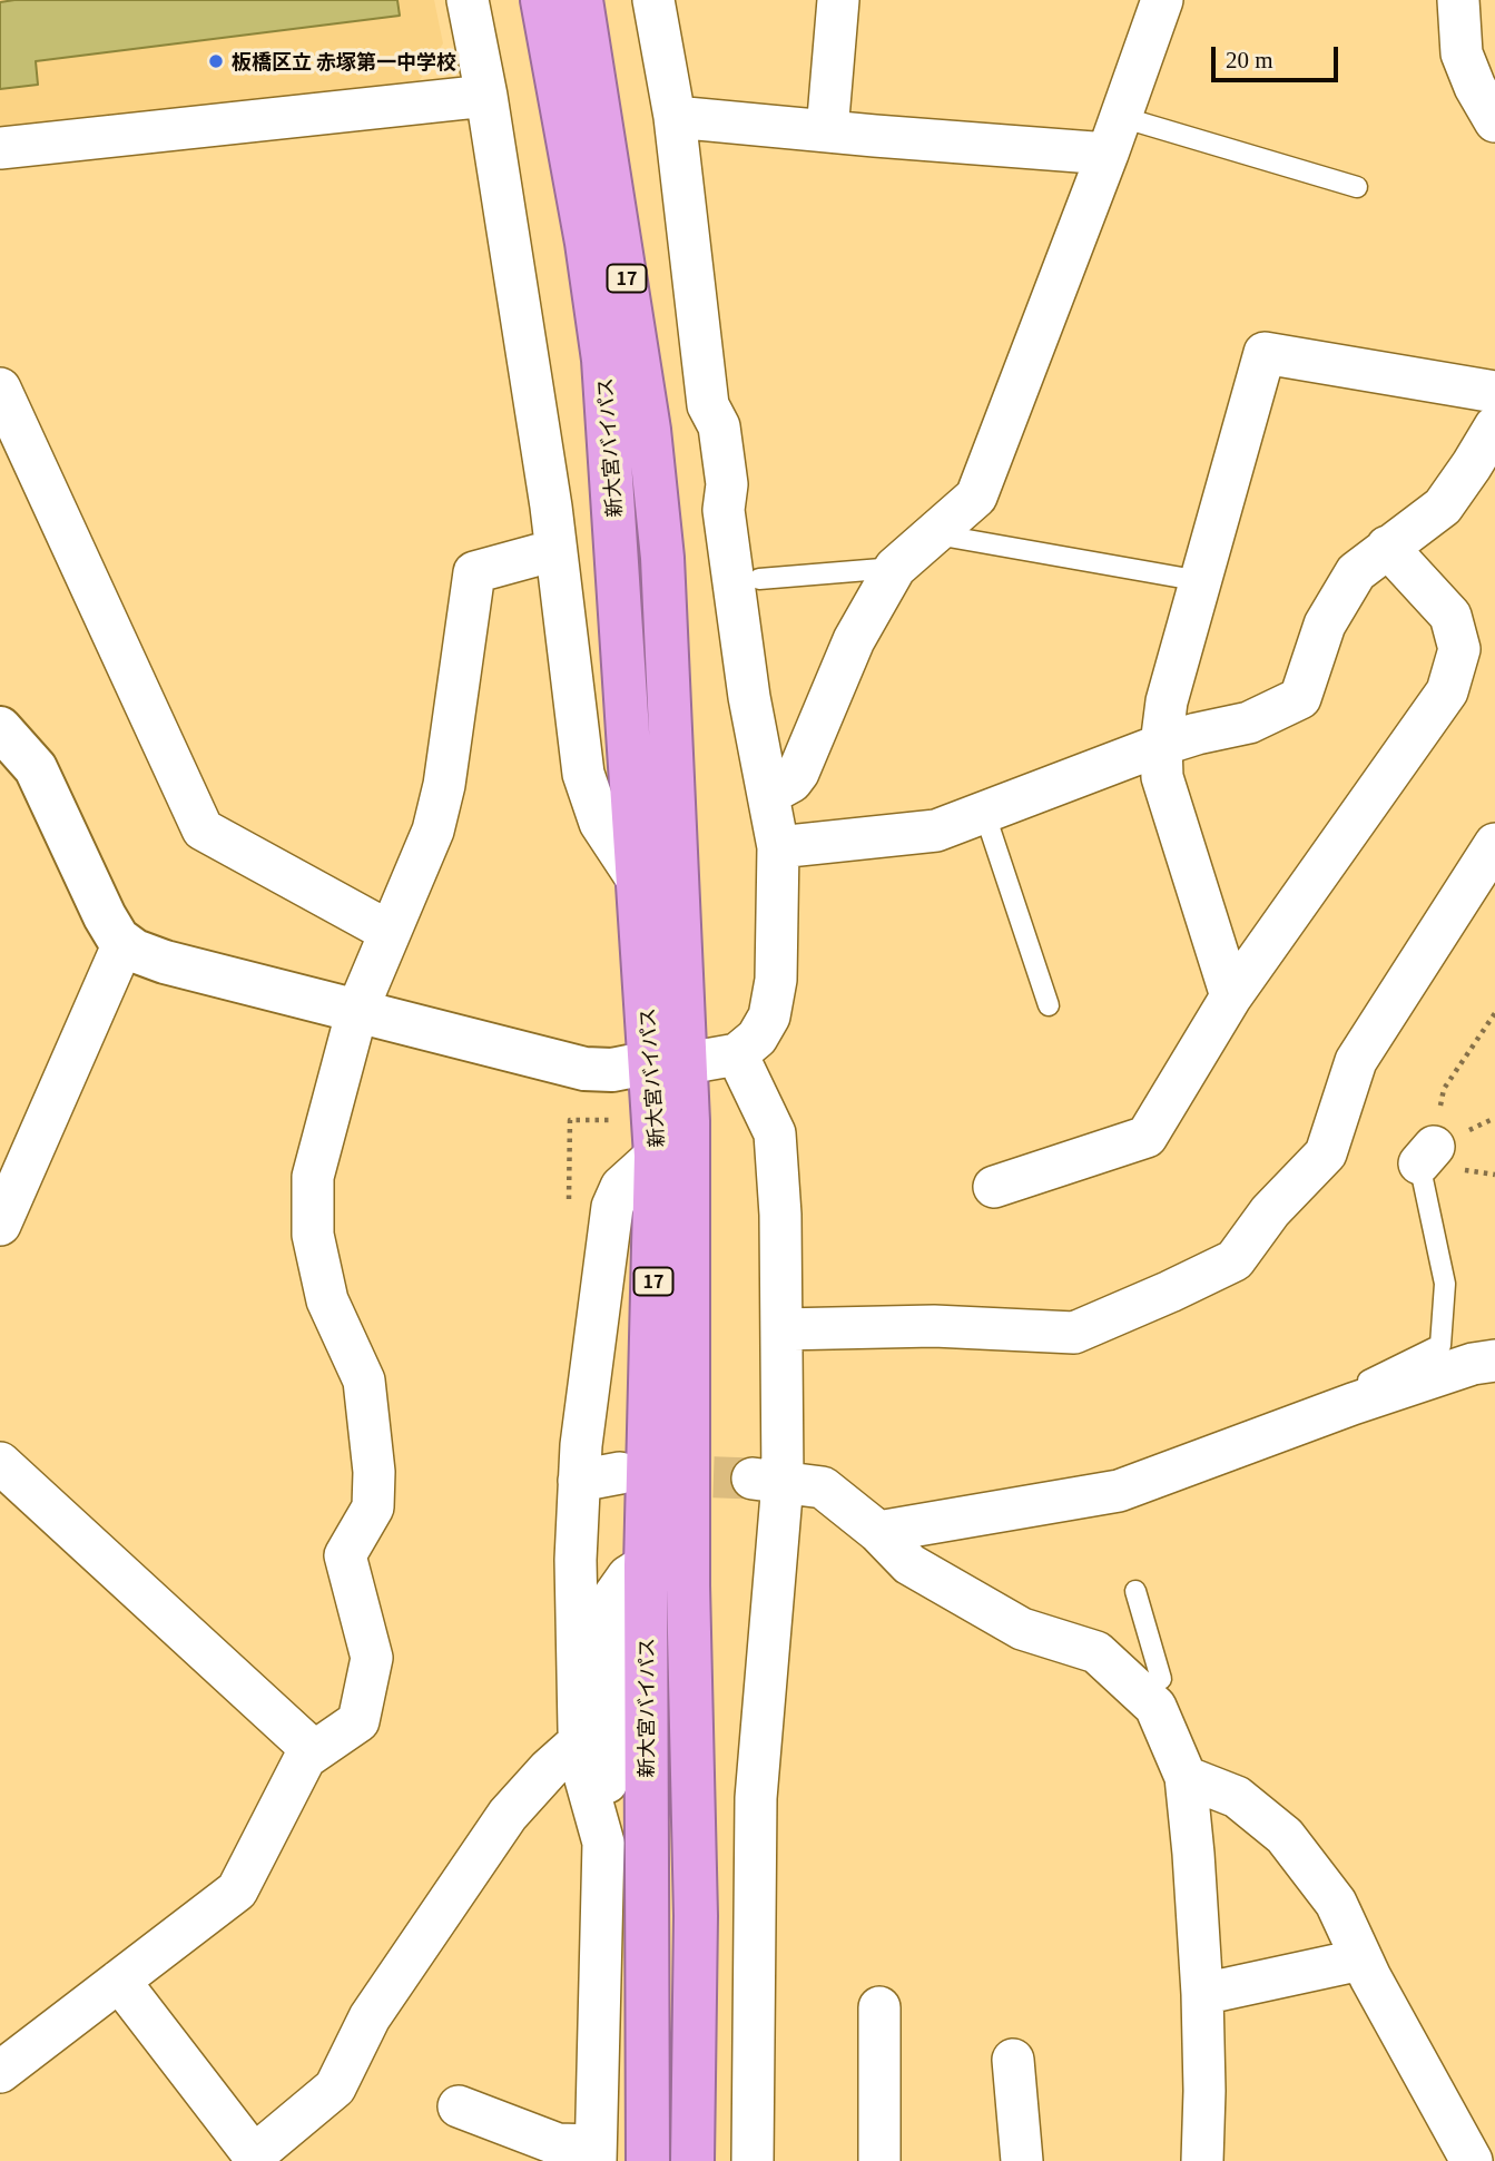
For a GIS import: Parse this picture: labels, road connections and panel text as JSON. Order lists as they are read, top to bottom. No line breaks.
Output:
{"streets":{"highway":["17","新大宮バイパス"]},"places":["板橋区立 赤塚第一中学校"],"scale_bar":"20 m"}
